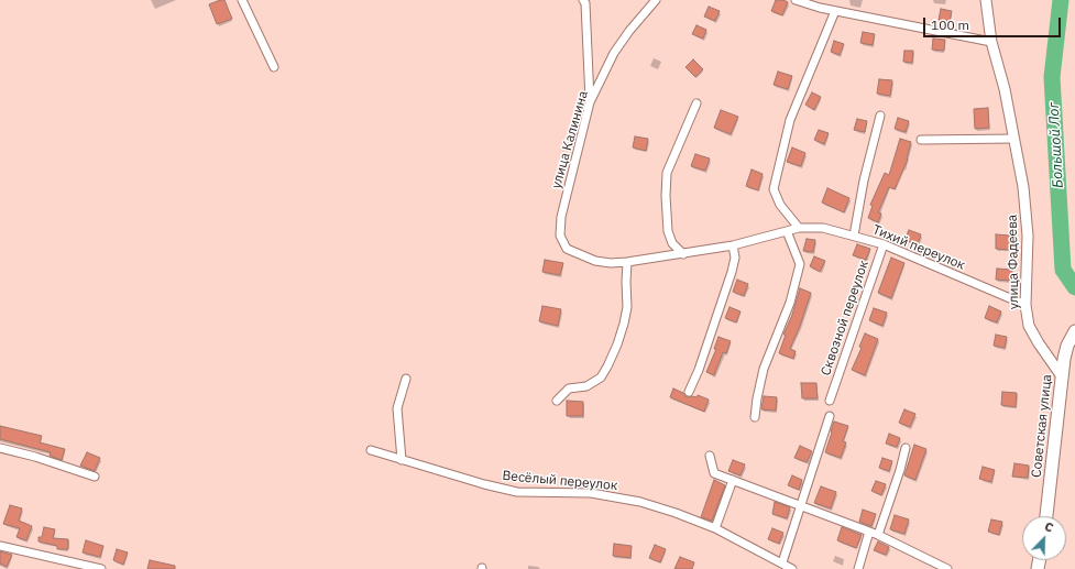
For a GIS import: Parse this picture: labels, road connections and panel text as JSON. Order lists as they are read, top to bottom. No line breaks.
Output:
{"streets":{"main road":["Советская улица"],"street":["улица Калинина","Тихий переулок","улица Фадеева","Сквозной переулок","Весёлый переулок"]},"crossings":[["улица Калинина","Тихий переулок"],["Тихий переулок","улица Фадеева"],["Тихий переулок","Сквозной переулок"],["улица Фадеева","Советская улица"]],"water":["Большой Лог"],"scale_bar":"100 m","north":"top right"}
